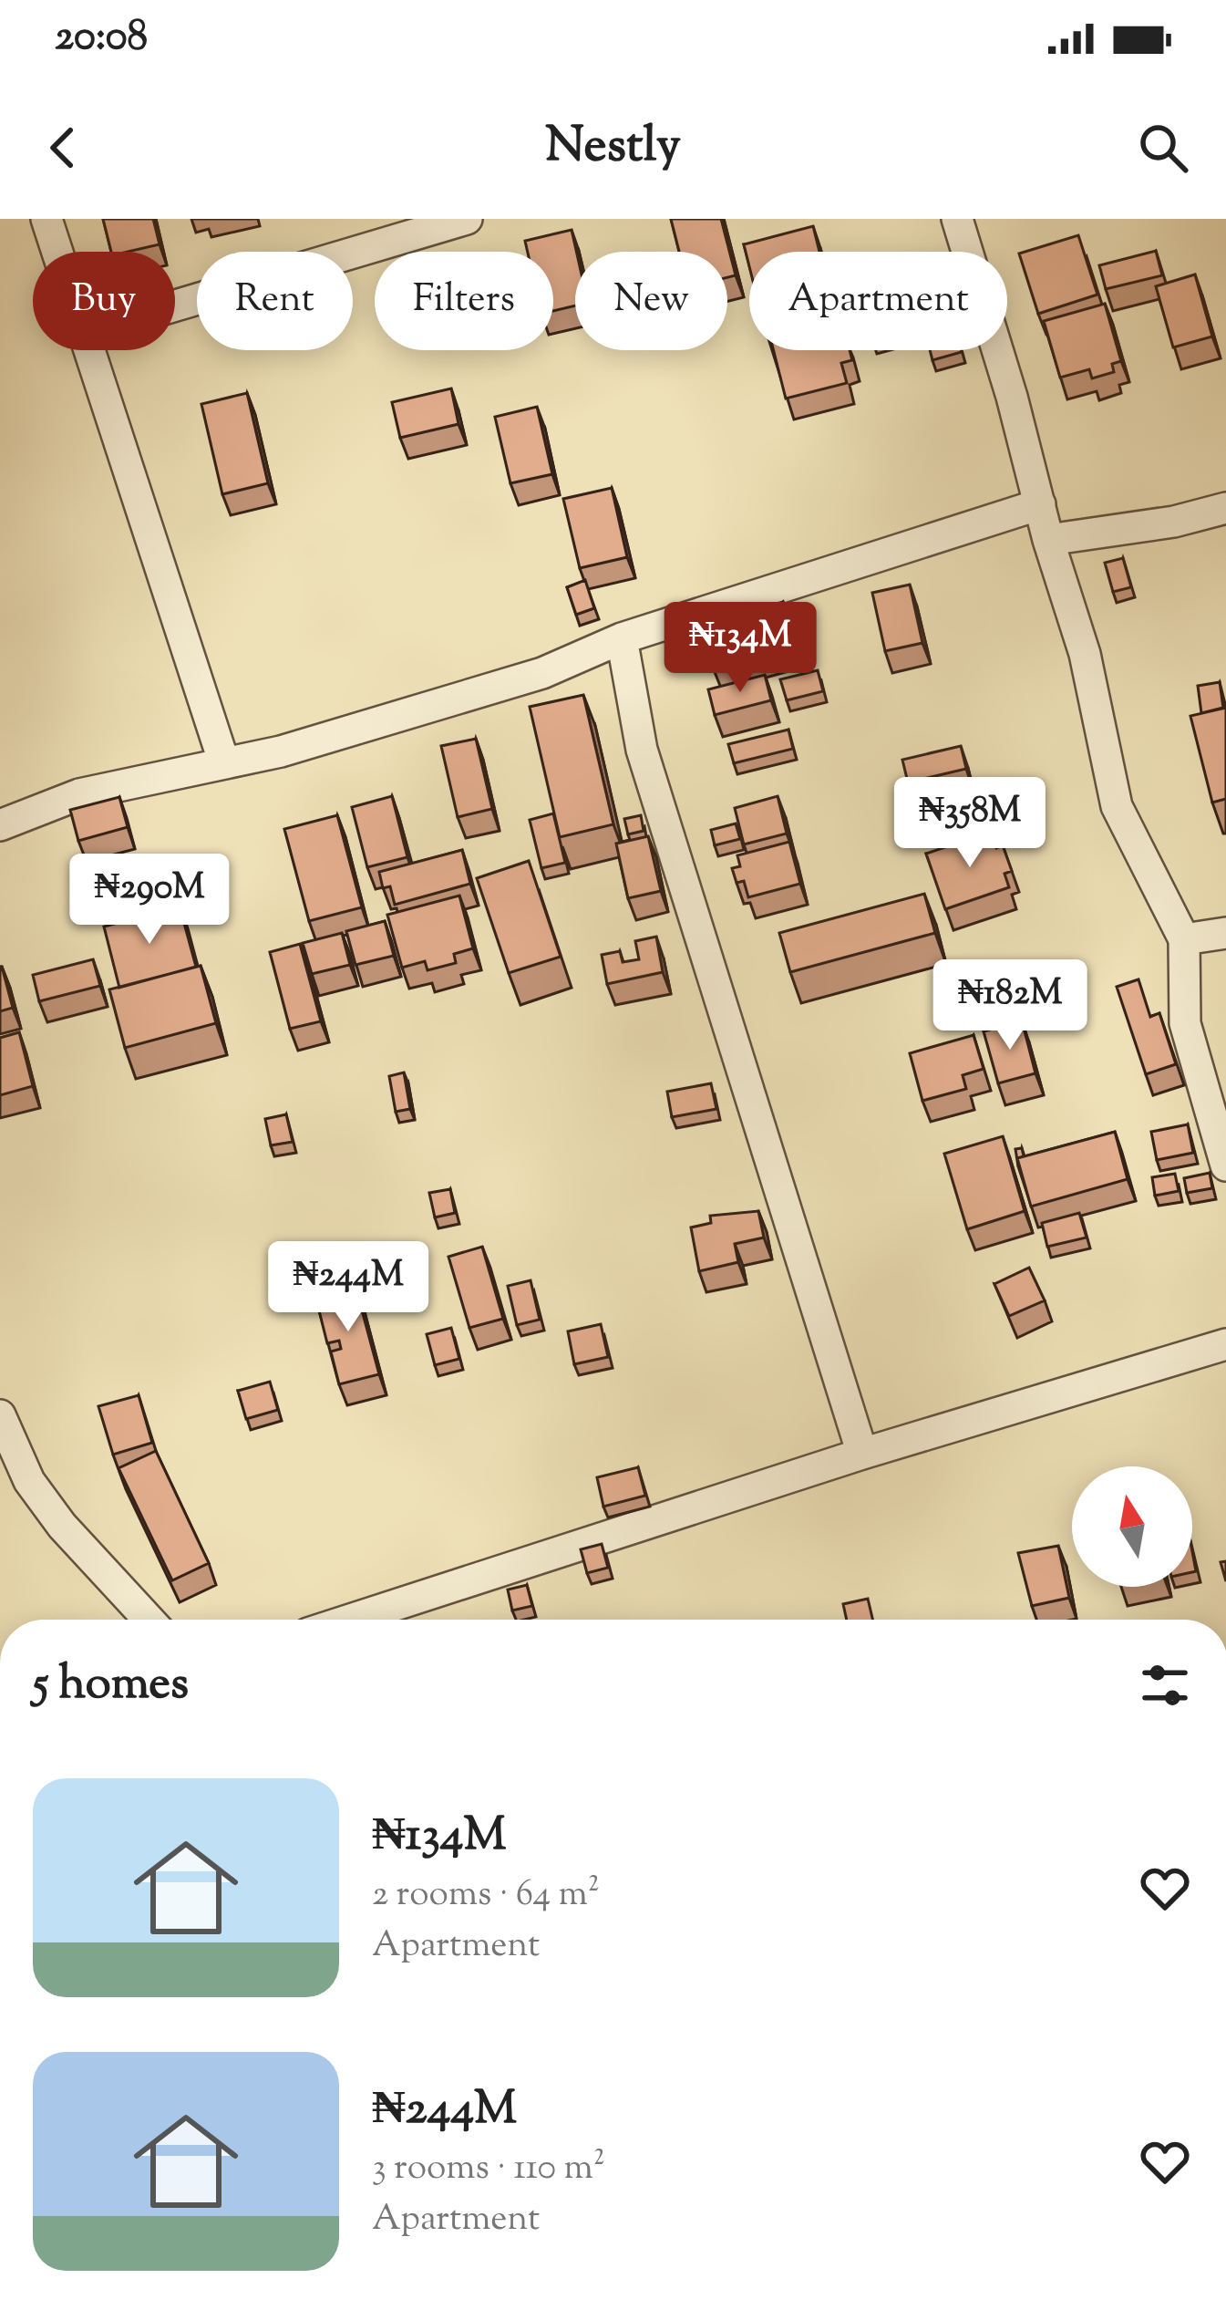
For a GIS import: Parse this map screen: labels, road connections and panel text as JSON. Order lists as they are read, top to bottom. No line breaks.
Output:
{"north":"top","page":{"status":"20:08","header":"Nestly","chip":["Buy","Rent","Filters","New","Apartment"],"price":["₦134M","₦358M","₦290M","₦182M","₦244M"],"heading":"5 homes","list":[{"name":"₦134M","note":"2 rooms · 64 m² · Apartment"},{"name":"₦244M","note":"3 rooms · 110 m² · Apartment"}]}}
